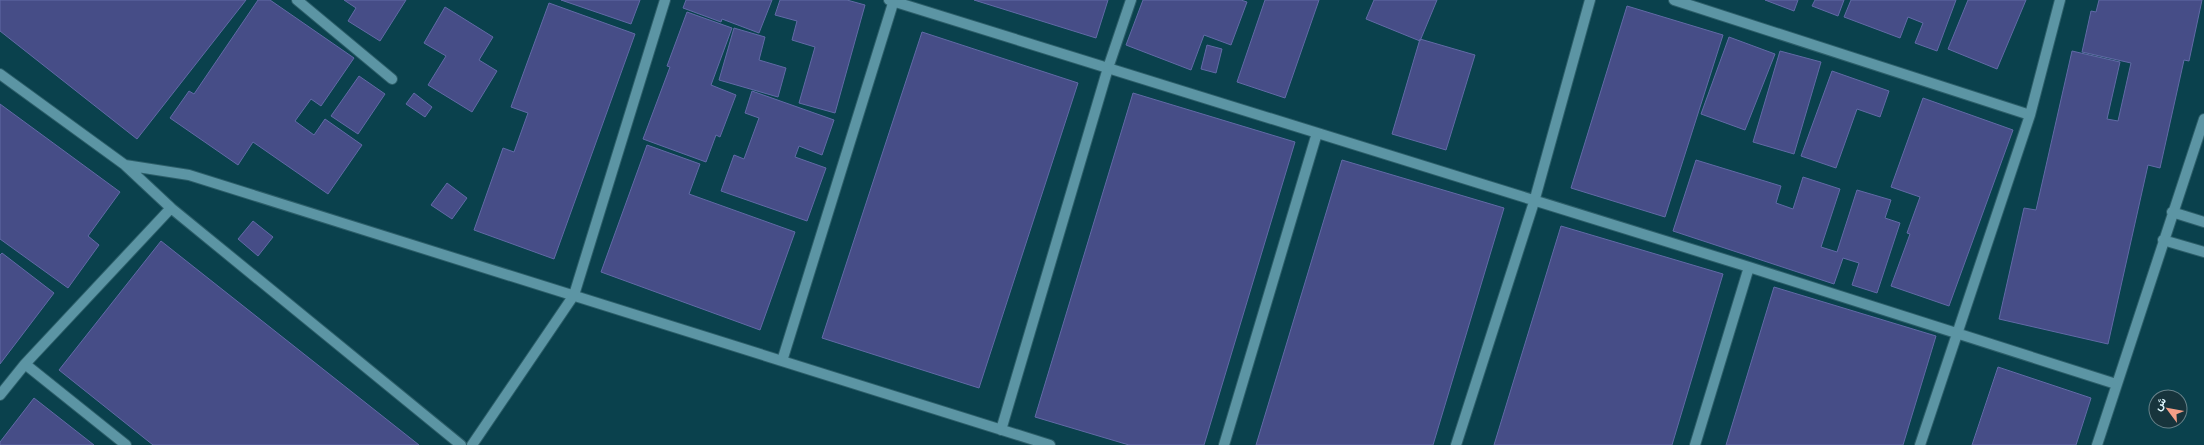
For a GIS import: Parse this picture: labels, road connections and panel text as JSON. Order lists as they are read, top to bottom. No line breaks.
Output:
{"north":"top left"}
